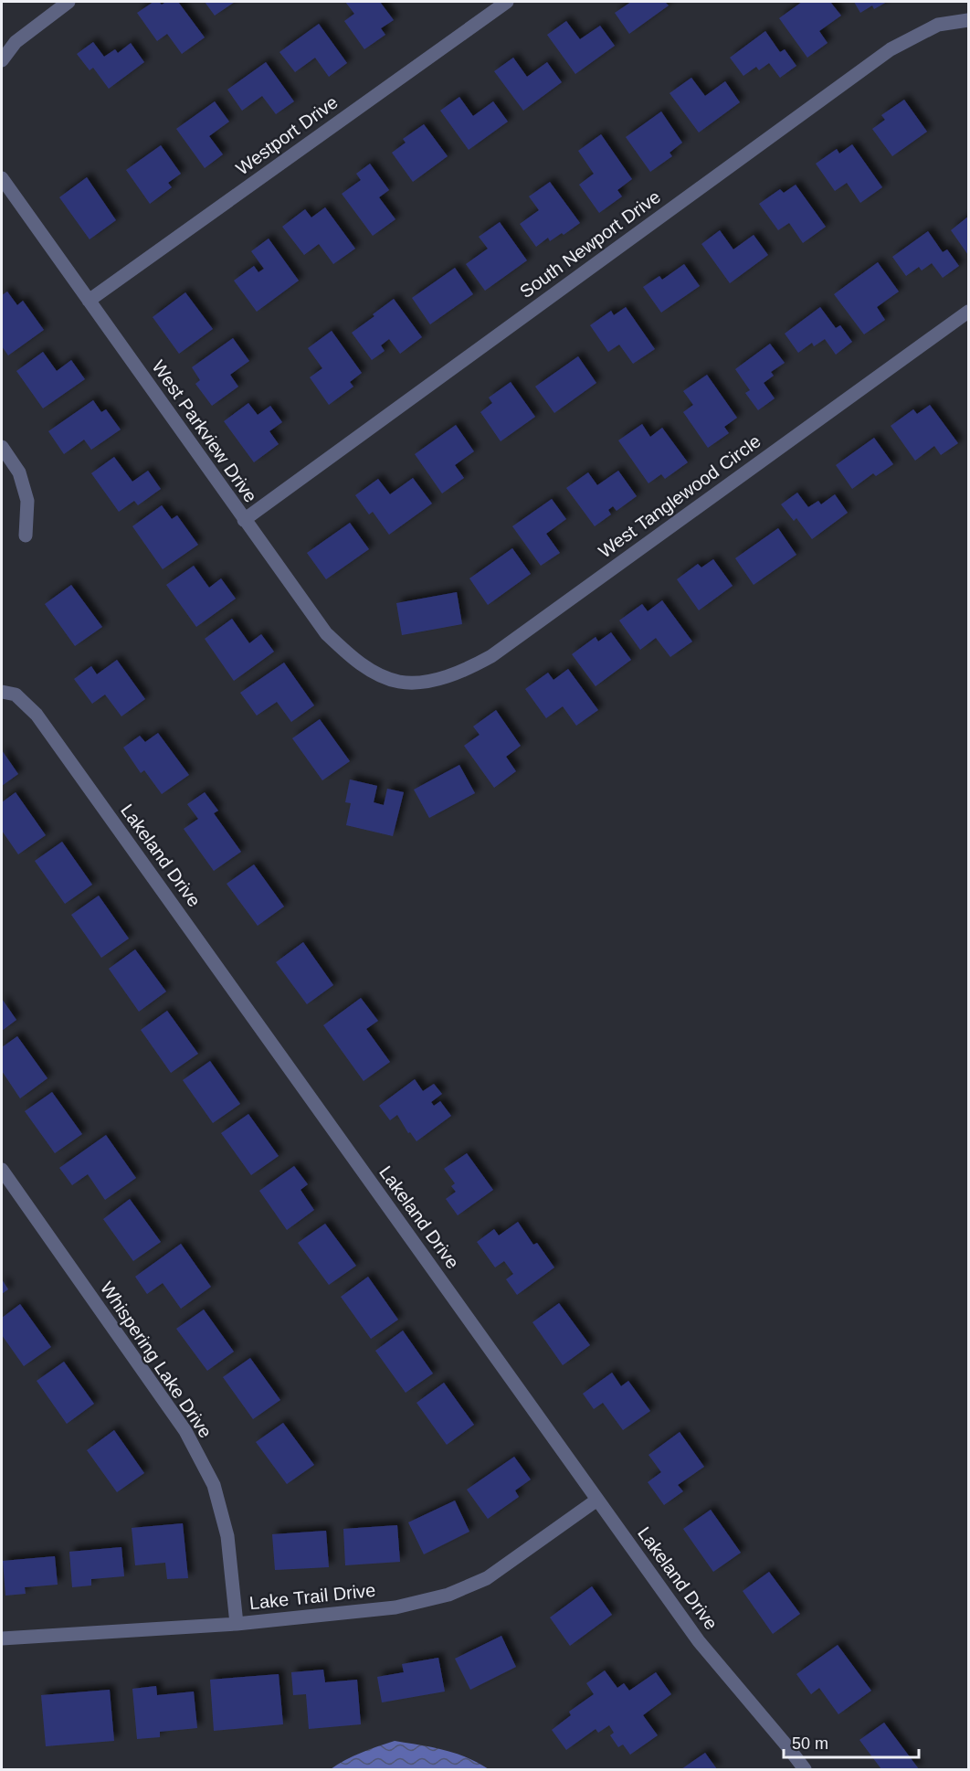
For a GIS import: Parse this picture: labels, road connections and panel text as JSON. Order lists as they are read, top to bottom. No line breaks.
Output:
{"streets":{"street":["Westport Drive","South Newport Drive","West Parkview Drive","West Tanglewood Circle","Lakeland Drive","Whispering Lake Drive","Lake Trail Drive"]},"crossings":[["Westport Drive","West Parkview Drive"],["South Newport Drive","West Parkview Drive"],["West Parkview Drive","West Tanglewood Circle"],["Lakeland Drive","Lake Trail Drive"],["Whispering Lake Drive","Lake Trail Drive"]],"scale_bar":"50 m"}
